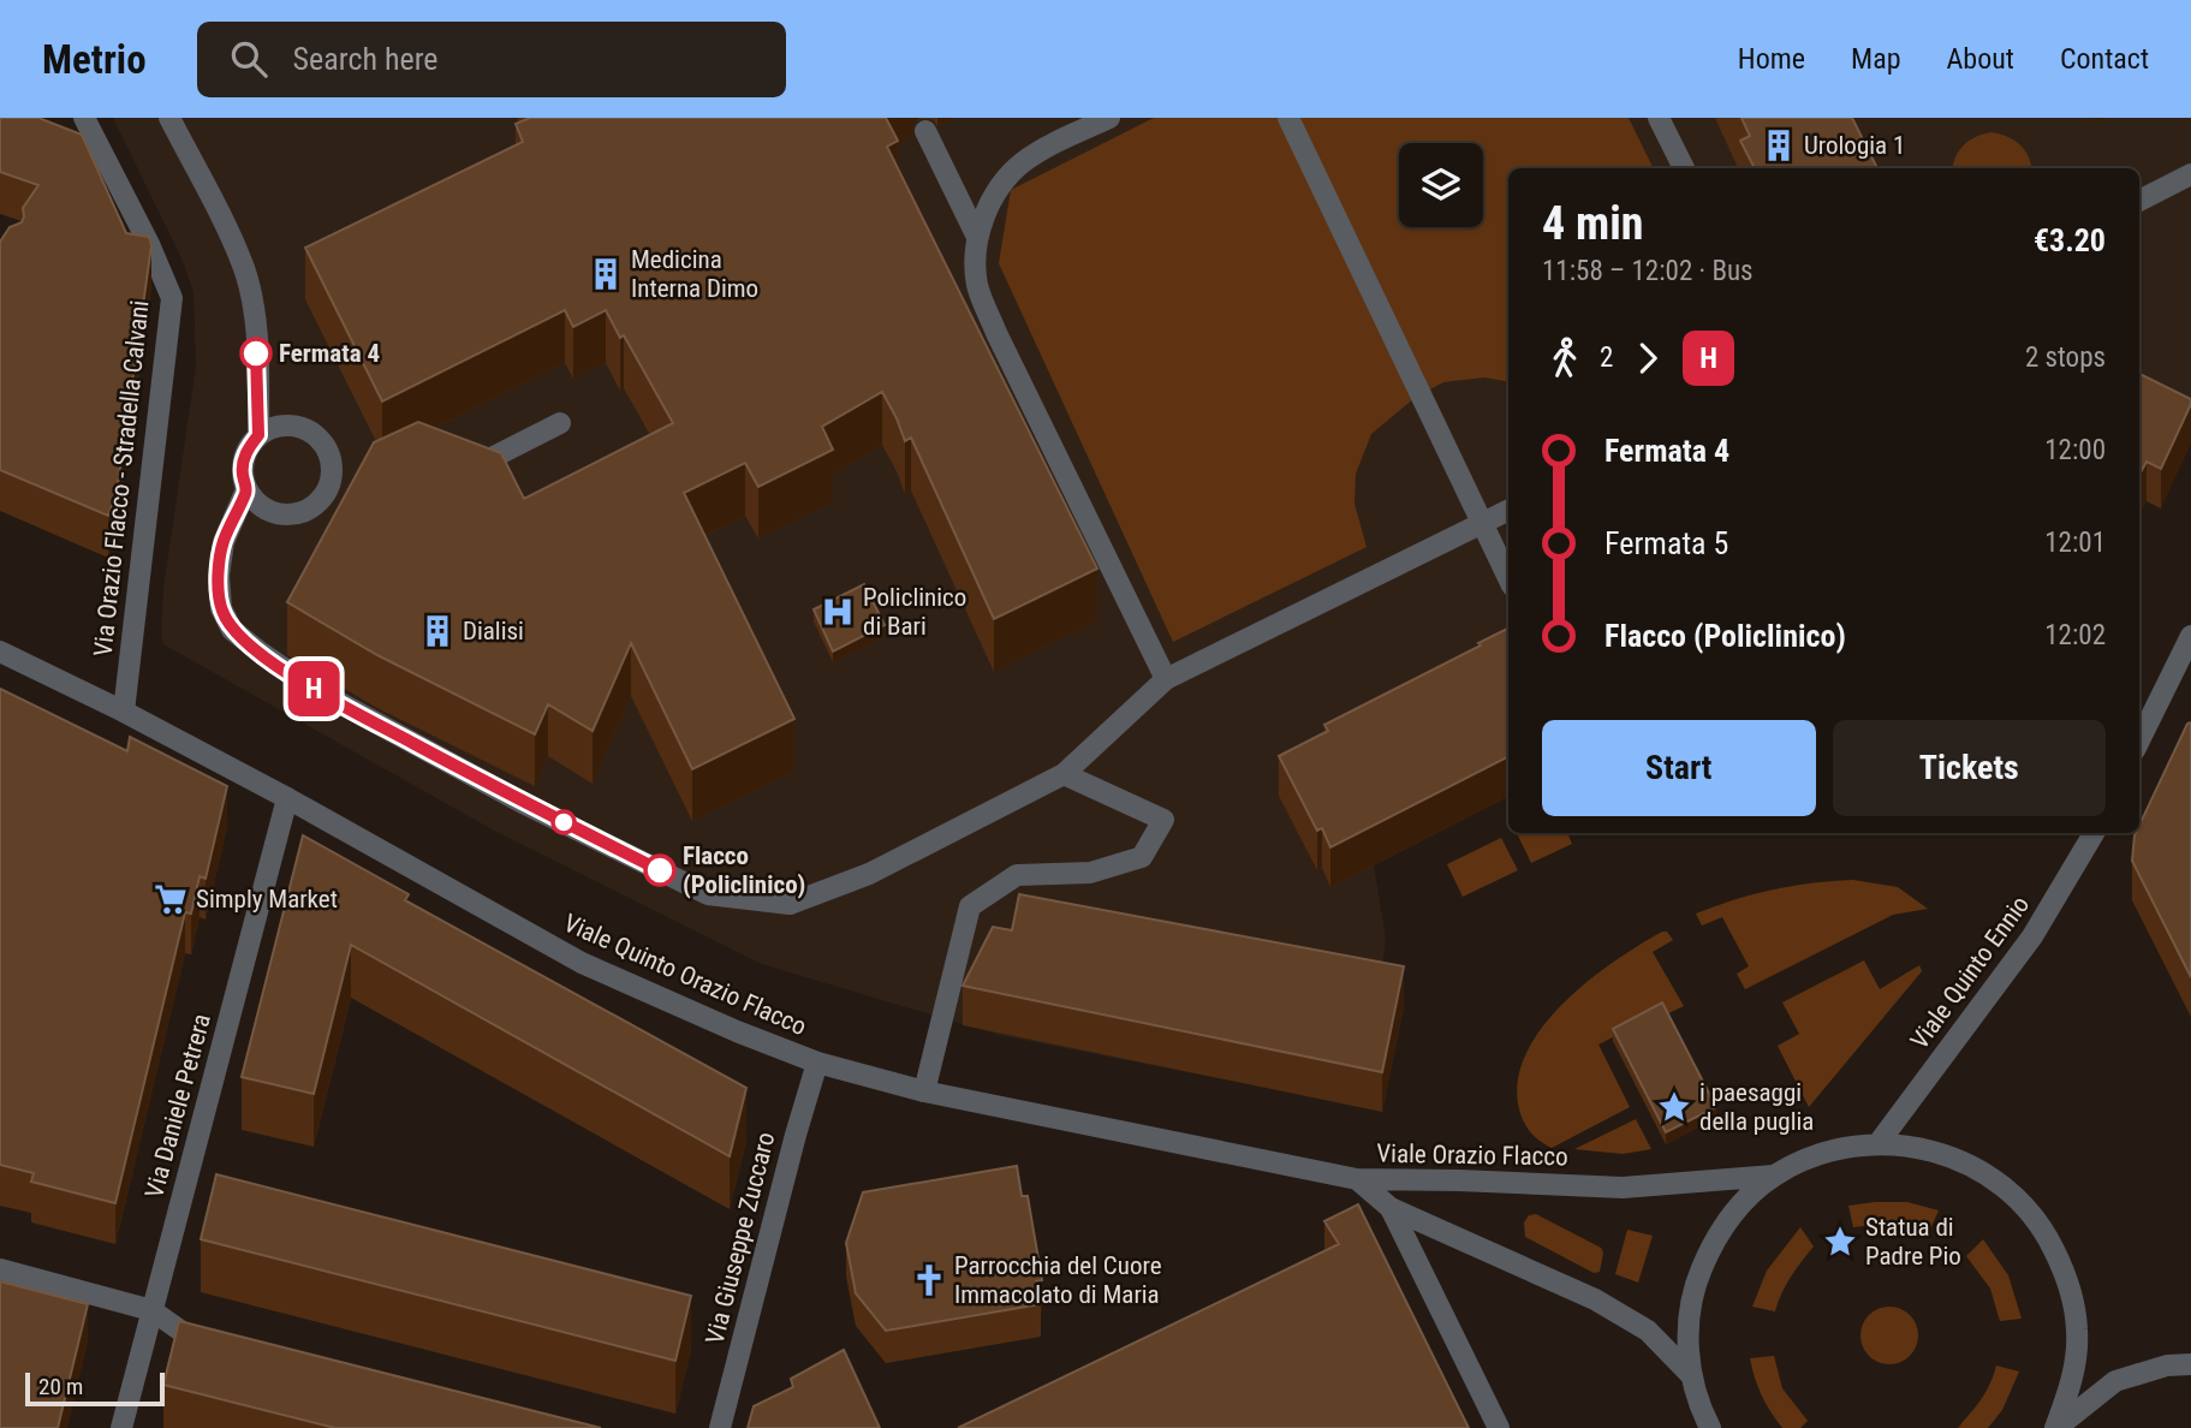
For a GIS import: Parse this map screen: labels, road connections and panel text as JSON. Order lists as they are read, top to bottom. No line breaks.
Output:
{"streets":{"street":["Via Orazio Flacco - Stradella Calvani","Viale Quinto Ennio","Viale Quinto Orazio Flacco","Via Daniele Petrera","Viale Orazio Flacco","Via Giuseppe Zuccaro"]},"crossings":[["Via Orazio Flacco - Stradella Calvani","Viale Quinto Orazio Flacco"],["Viale Quinto Orazio Flacco","Via Daniele Petrera"],["Viale Quinto Orazio Flacco","Viale Orazio Flacco"],["Viale Quinto Orazio Flacco","Via Giuseppe Zuccaro"]],"places":{"building":["Urologia 1","Medicina Interna Dimo","Dialisi"],"other":["Fermata 4","Flacco (Policlinico)"],"hospital":["Policlinico di Bari"],"supermarket":["Simply Market"],"place":["i paesaggi della puglia","Statua di Padre Pio"],"church":["Parrocchia del Cuore Immacolato di Maria"]},"lines":["bus line H"],"scale_bar":"20 m","page":{"header":"Metrio","search":"Search here","nav":["Home","Map","About","Contact"],"on_map":"H","heading":["4 min","11:58 – 12:02 · Bus","€3.20"],"legs":["2","H","2 stops"],"list":[{"name":"Fermata 4","value":"12:00"},{"name":"Fermata 5","value":"12:01"},{"name":"Flacco (Policlinico)","value":"12:02"}],"buttons":["Start","Tickets"],"scale":"20 m"}}
